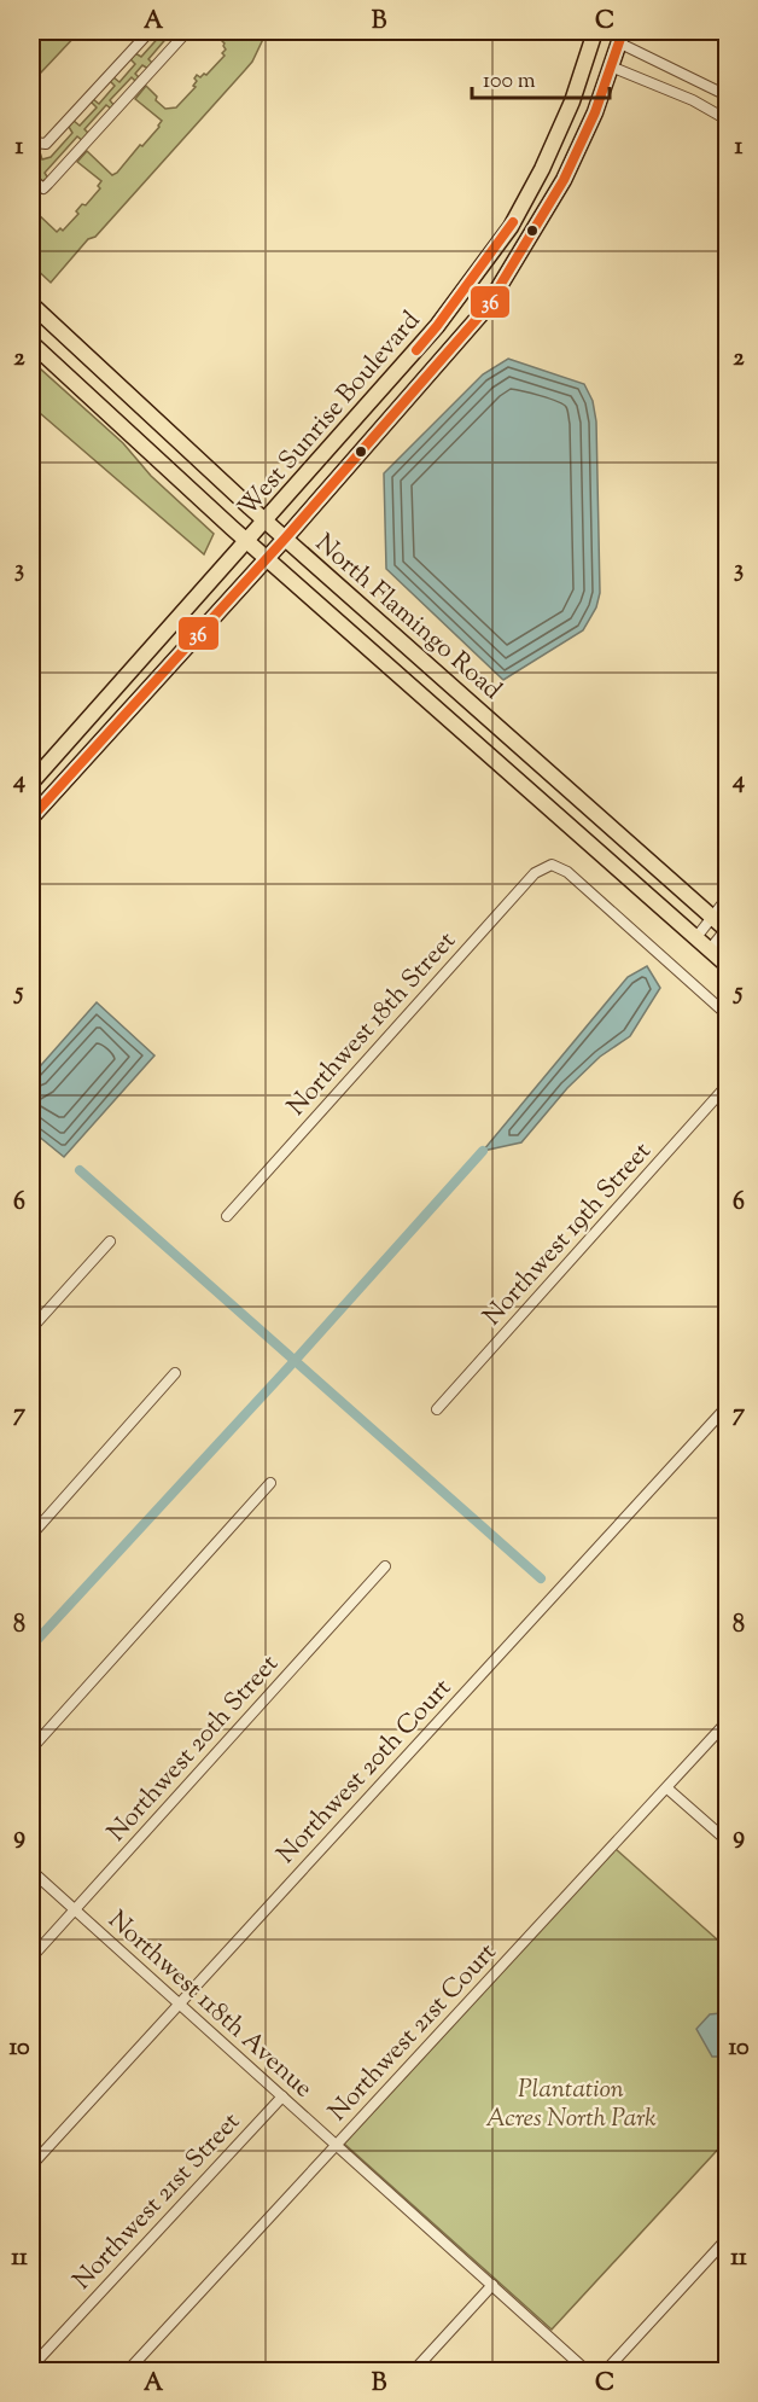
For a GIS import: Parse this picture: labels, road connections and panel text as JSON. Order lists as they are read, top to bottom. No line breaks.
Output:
{"streets":{"highway":["West Sunrise Boulevard","North Flamingo Road"],"street":["Northwest 18th Street","Northwest 19th Street","Northwest 20th Street","Northwest 20th Court","Northwest 118th Avenue","Northwest 21st Court","Northwest 21st Street"]},"crossings":[["West Sunrise Boulevard","North Flamingo Road"],["Northwest 20th Street","Northwest 118th Avenue"],["Northwest 20th Court","Northwest 118th Avenue"],["Northwest 118th Avenue","Northwest 21st Court"],["Northwest 118th Avenue","Northwest 21st Street"]],"parks":["Plantation Acres North Park"],"lines":["transit line 36"],"scale_bar":"100 m","grid":{"columns":["A","B","C"],"rows":["1","2","3","4","5","6","7","8","9","10","11"]}}
